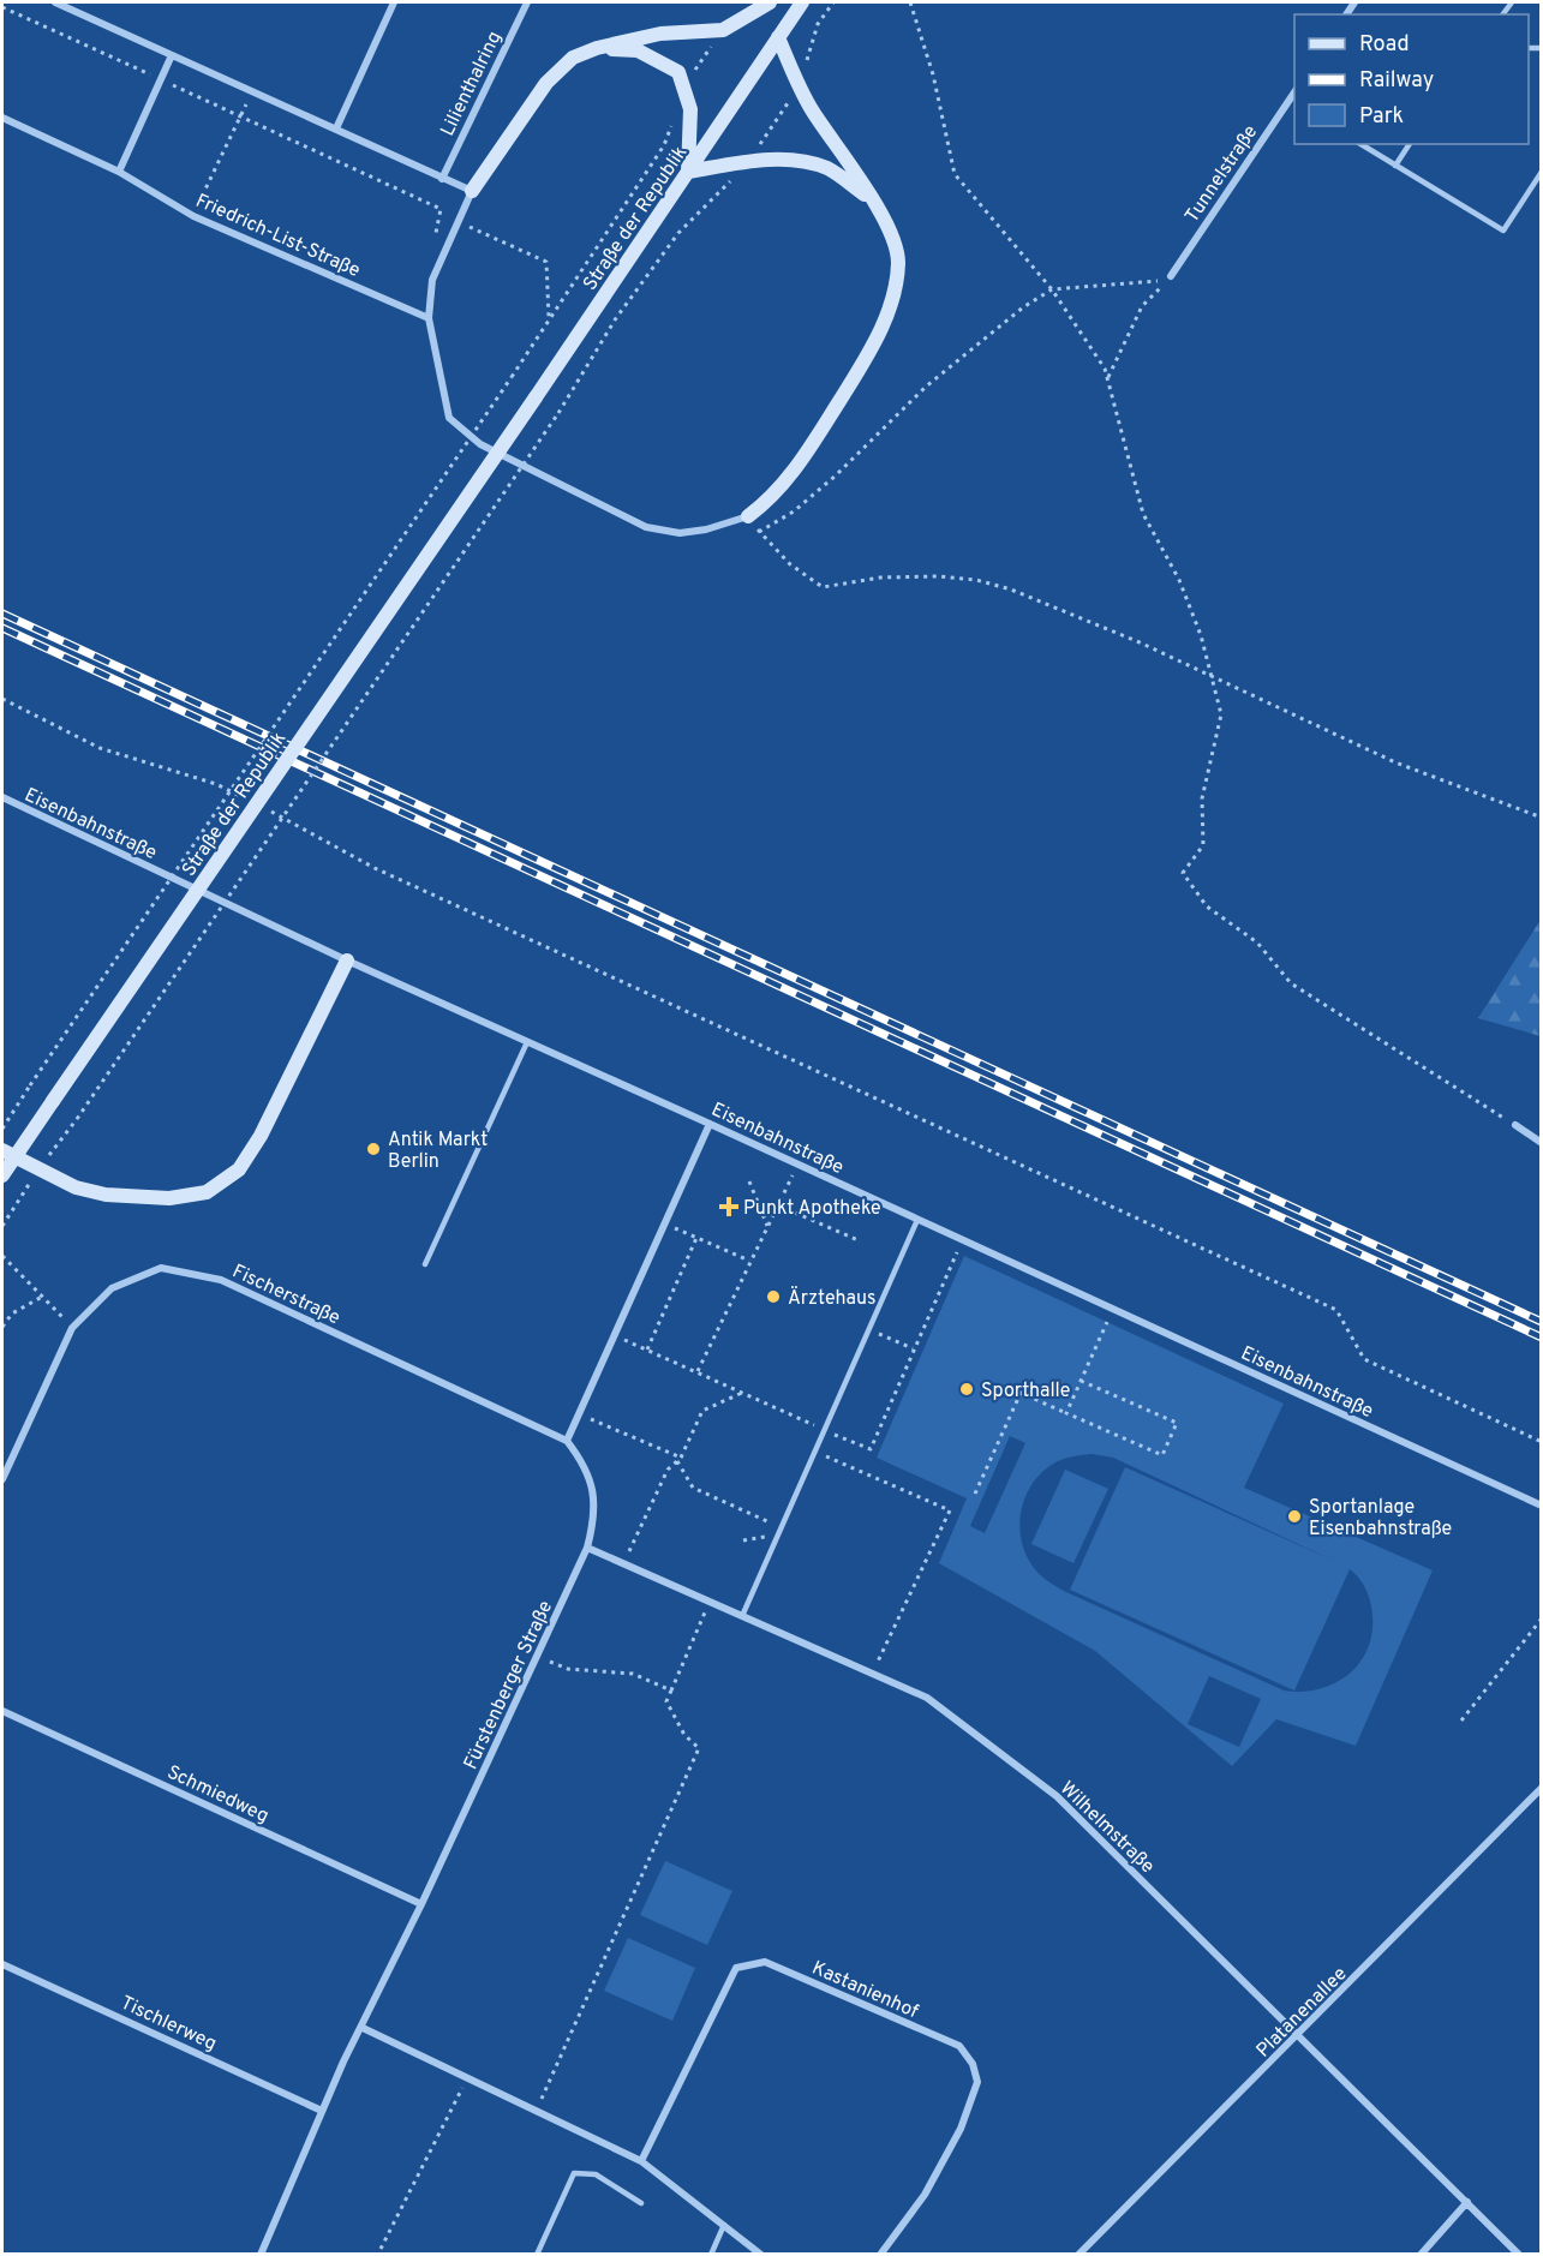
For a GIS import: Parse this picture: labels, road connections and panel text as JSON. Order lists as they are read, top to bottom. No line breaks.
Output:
{"streets":{"main road":["Straße der Republik"],"street":["Lilienthalring","Tunnelstraße","Friedrich-List-Straße","Eisenbahnstraße","Fischerstraße","Fürstenberger Straße","Schmiedweg","Wilhelmstraße","Kastanienhof","Platanenallee","Tischlerweg"]},"crossings":[["Fischerstraße","Fürstenberger Straße"],["Fürstenberger Straße","Schmiedweg"],["Fürstenberger Straße","Wilhelmstraße"],["Fürstenberger Straße","Tischlerweg"],["Wilhelmstraße","Platanenallee"]],"places":{"other":["Antik Markt Berlin","Ärztehaus","Sporthalle","Sportanlage Eisenbahnstraße"],"health":["Punkt Apotheke"]},"legend":["Road","Railway","Park"]}
